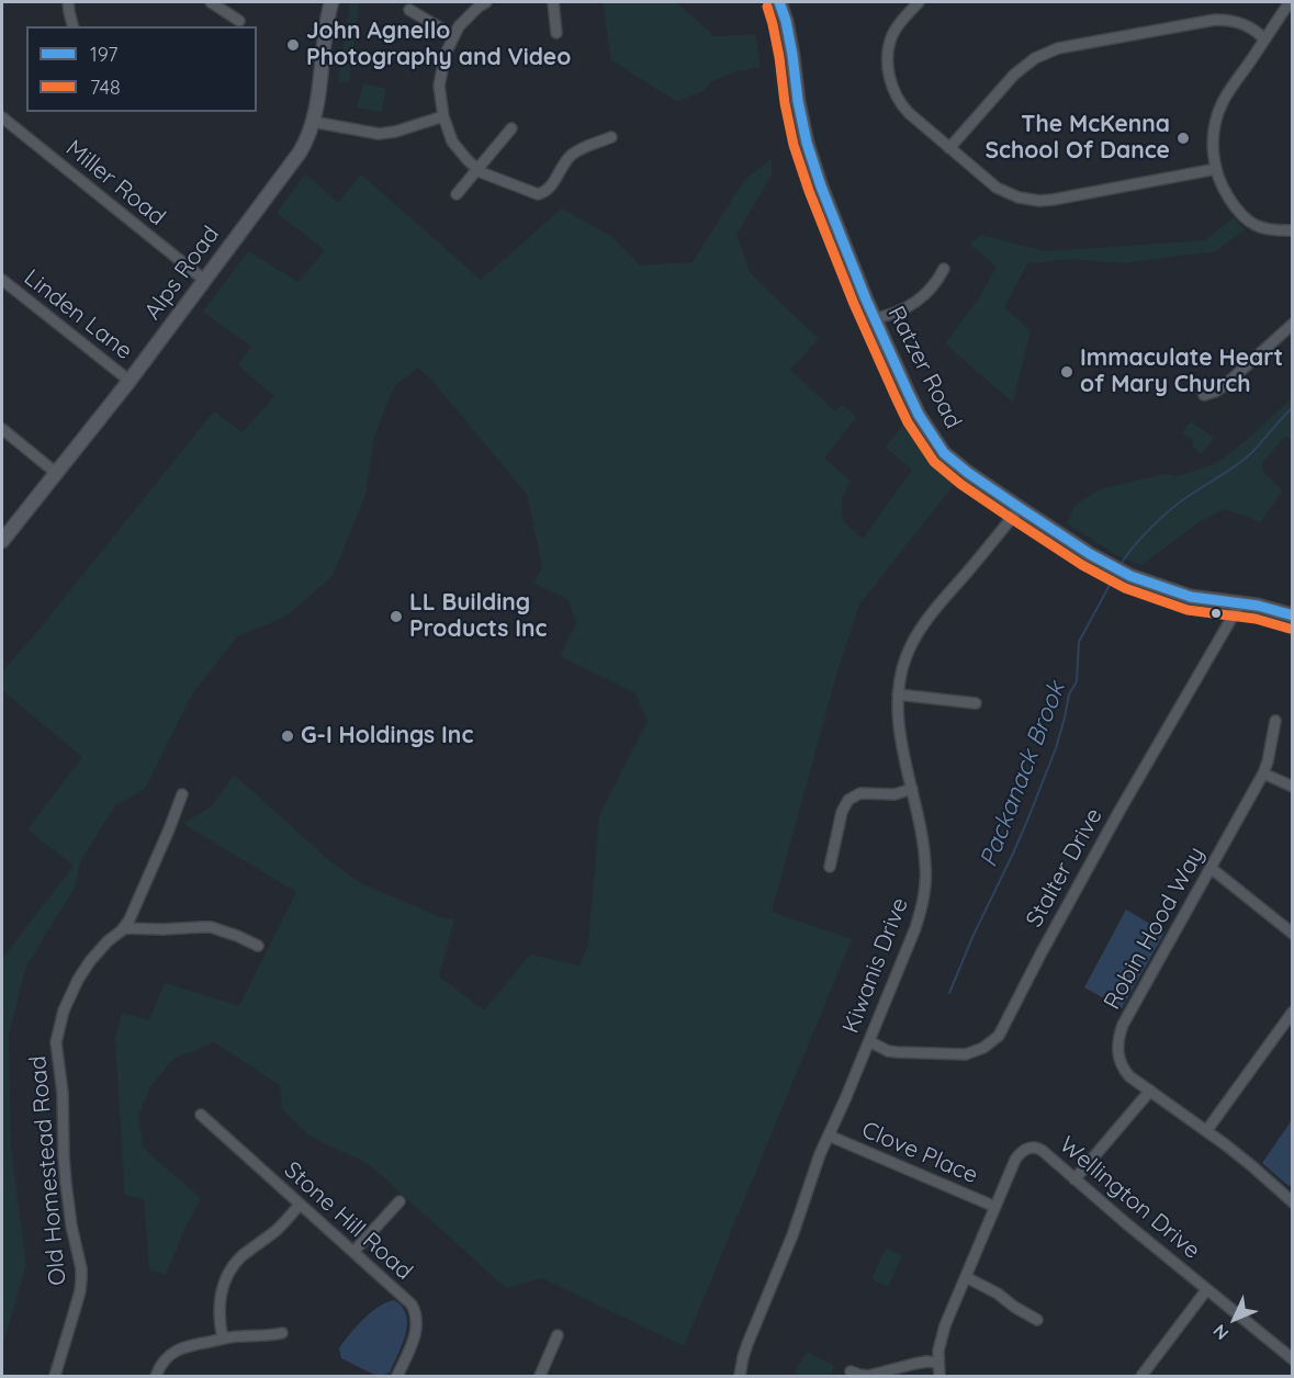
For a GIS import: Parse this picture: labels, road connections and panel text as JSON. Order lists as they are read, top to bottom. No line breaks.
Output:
{"streets":{"main road":["Alps Road","Ratzer Road"],"street":["Miller Road","Linden Lane","Stalter Drive","Robin Hood Way","Kiwanis Drive","Clove Place","Old Homestead Road","Wellington Drive","Stone Hill Road"]},"crossings":[["Miller Road","Alps Road"],["Alps Road","Linden Lane"],["Ratzer Road","Stalter Drive"],["Ratzer Road","Kiwanis Drive"],["Stalter Drive","Kiwanis Drive"],["Kiwanis Drive","Clove Place"],["Clove Place","Wellington Drive"]],"water":["Packanack Brook"],"places":["John Agnello Photography and Video","The McKenna School Of Dance","Immaculate Heart of Mary Church","LL Building Products Inc","G-I Holdings Inc"],"lines":["transit line 197","transit line 748"],"legend":["197","748"],"north":"bottom left"}
